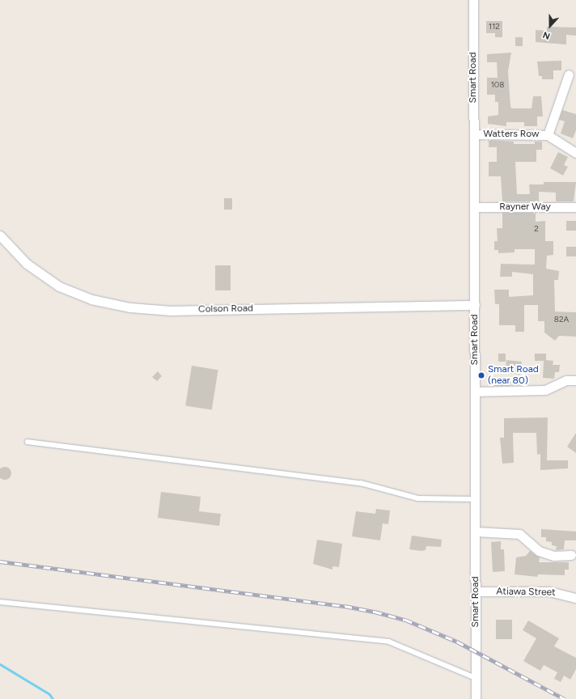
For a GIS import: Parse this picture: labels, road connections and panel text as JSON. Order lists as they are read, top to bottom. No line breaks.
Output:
{"streets":{"street":["Smart Road","Watters Row","Rayner Way","Colson Road","Atiawa Street"]},"crossings":[["Smart Road","Watters Row"],["Smart Road","Rayner Way"],["Smart Road","Colson Road"],["Smart Road","Atiawa Street"]],"places":["Smart Road (near 80)"],"house_numbers":["112","108","2","82A"],"north":"bottom"}
